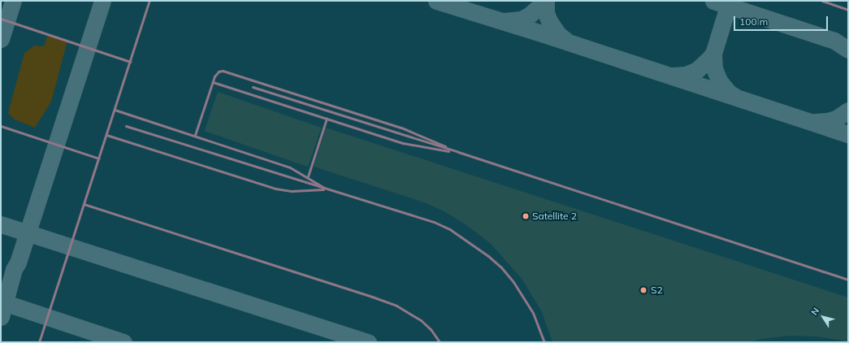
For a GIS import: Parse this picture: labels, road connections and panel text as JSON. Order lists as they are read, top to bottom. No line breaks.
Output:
{"places":["Satellite 2","S2"],"scale_bar":"100 m","north":"top left"}
